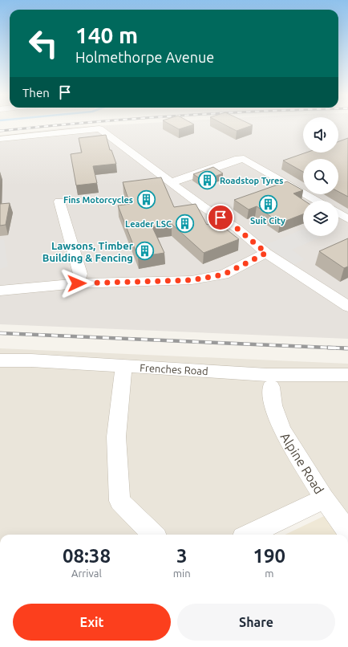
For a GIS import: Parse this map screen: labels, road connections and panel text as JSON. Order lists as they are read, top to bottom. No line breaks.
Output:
{"streets":{"street":["Frenches Road","Alpine Road"]},"places":{"building":["Roadstop Tyres","Fins Motorcycles","Suit City","Leader LSC","Lawsons, Timber Building & Fencing"]},"page":{"turn":["140 m","Holmethorpe Avenue"],"then":"Then","eta":["08:38","Arrival","3","min","190","m"],"buttons":["Exit","Share"]}}
